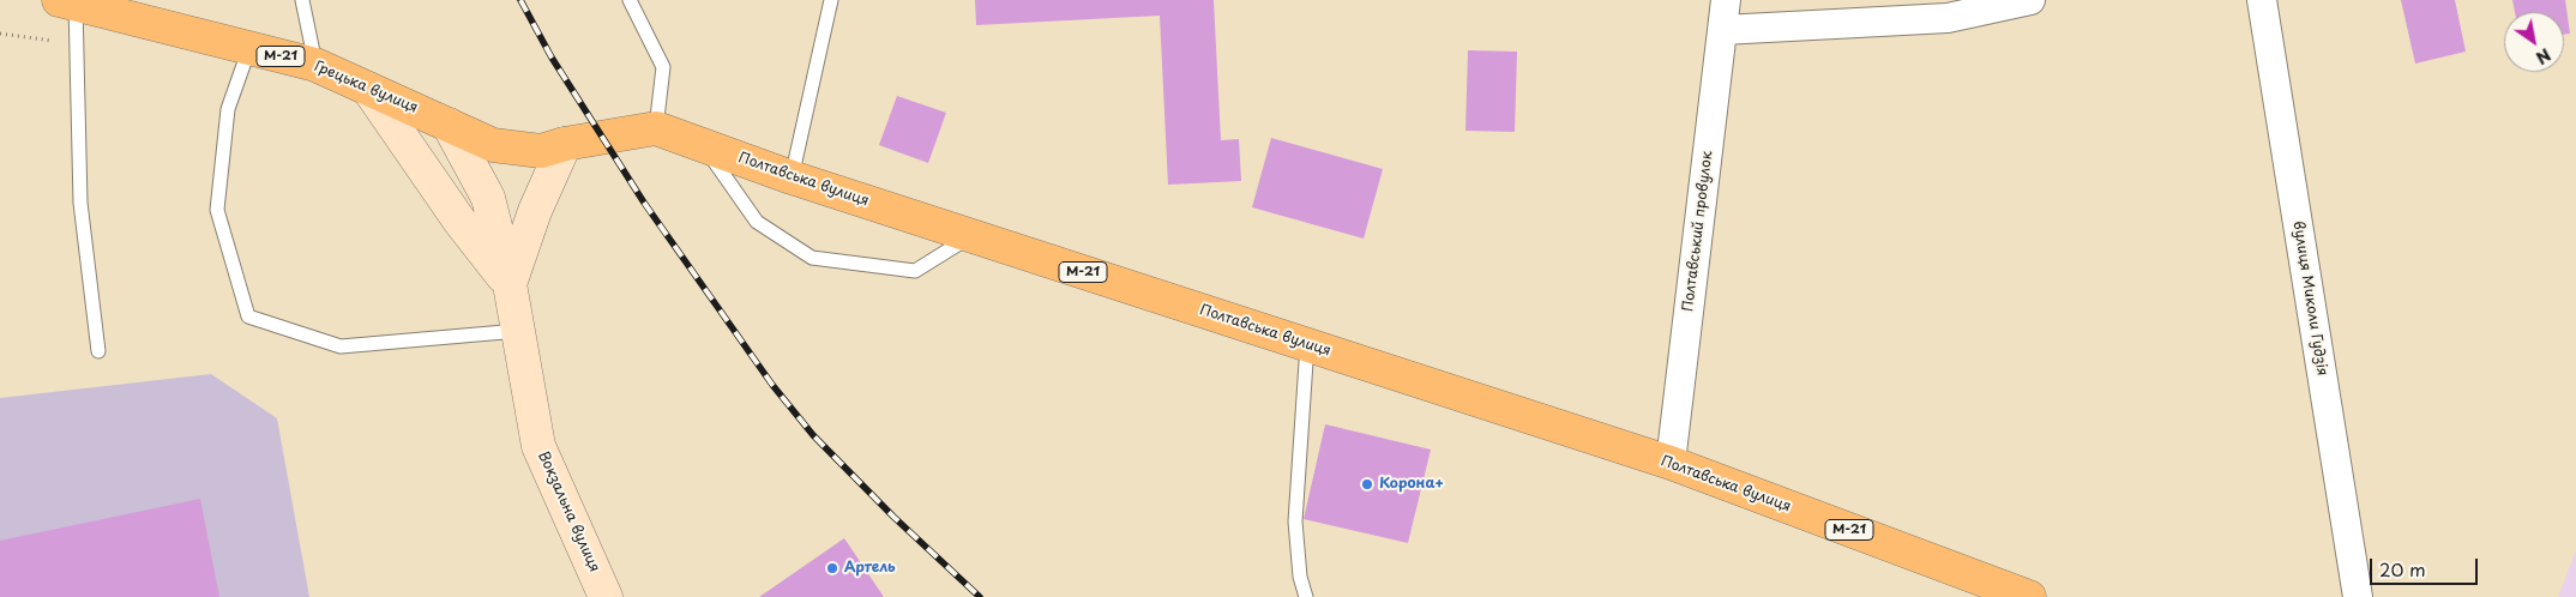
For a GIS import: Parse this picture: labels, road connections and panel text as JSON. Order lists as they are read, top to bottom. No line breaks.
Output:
{"streets":{"highway":["М-21","Грецька вулиця","Полтавська вулиця"],"main road":["Вокзальна вулиця"],"street":["Полтавський провулок","вулиця Миколи Гудзія"]},"crossings":[["М-21","Грецька вулиця"],["М-21","Полтавська вулиця"],["М-21","Вокзальна вулиця"],["Грецька вулиця","Вокзальна вулиця"],["Полтавська вулиця","Полтавський провулок"]],"places":["Корона+","Артель"],"scale_bar":"20 m","north":"bottom right"}
